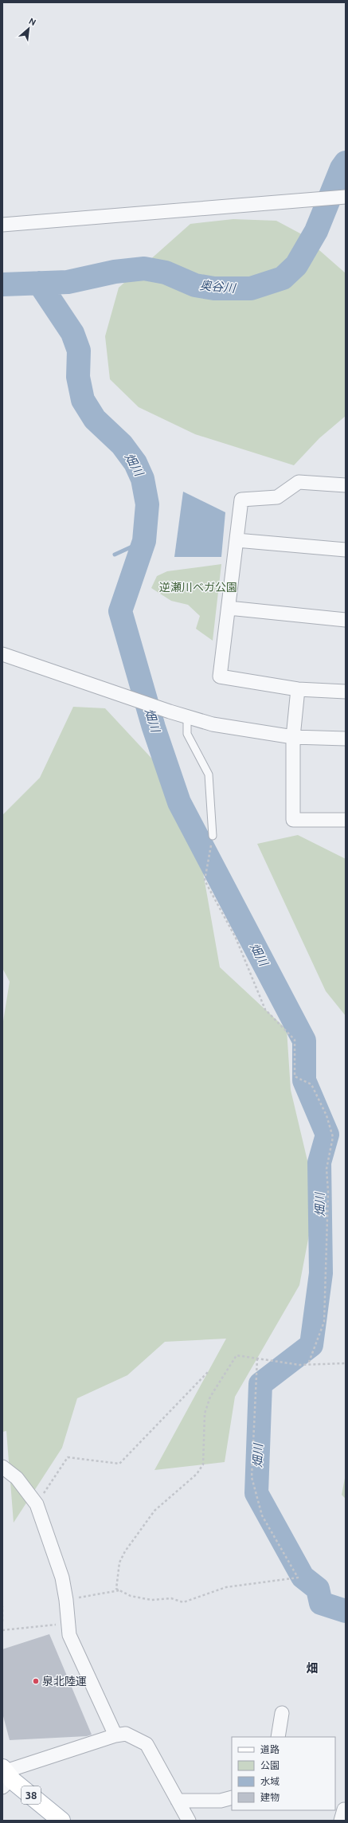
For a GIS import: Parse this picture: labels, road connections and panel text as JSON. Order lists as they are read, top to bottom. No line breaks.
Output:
{"streets":{"main road":["38"]},"districts":["畑"],"water":["奥谷川","畑川"],"parks":["逆瀬川ベガ公園"],"places":["泉北陸運"],"legend":["道路","公園","水域","建物"],"north":"top right"}
